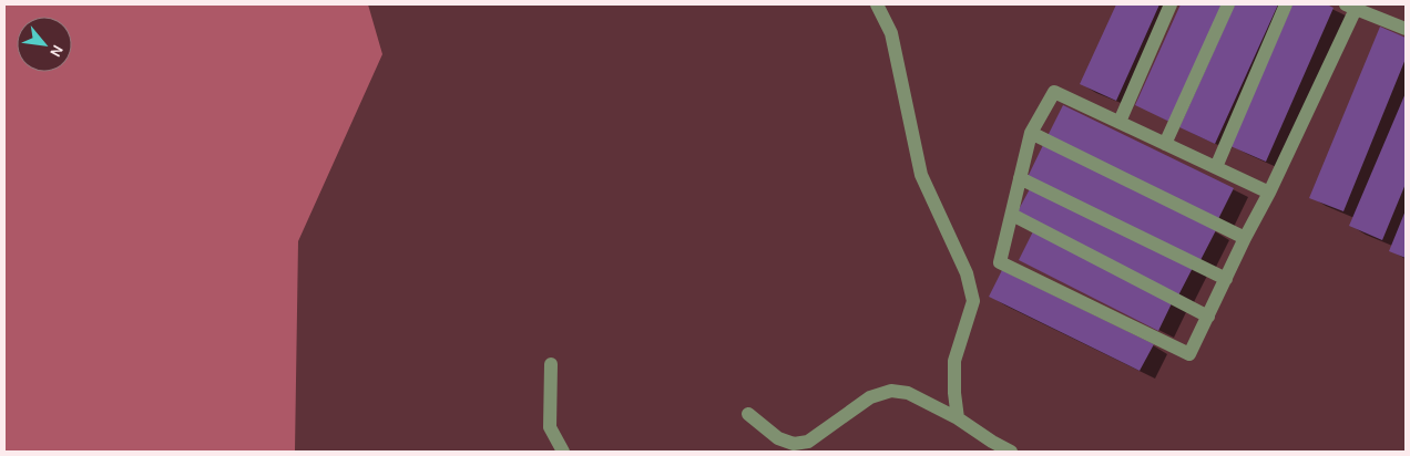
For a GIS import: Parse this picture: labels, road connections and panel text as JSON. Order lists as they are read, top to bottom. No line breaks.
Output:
{"north":"bottom right"}
